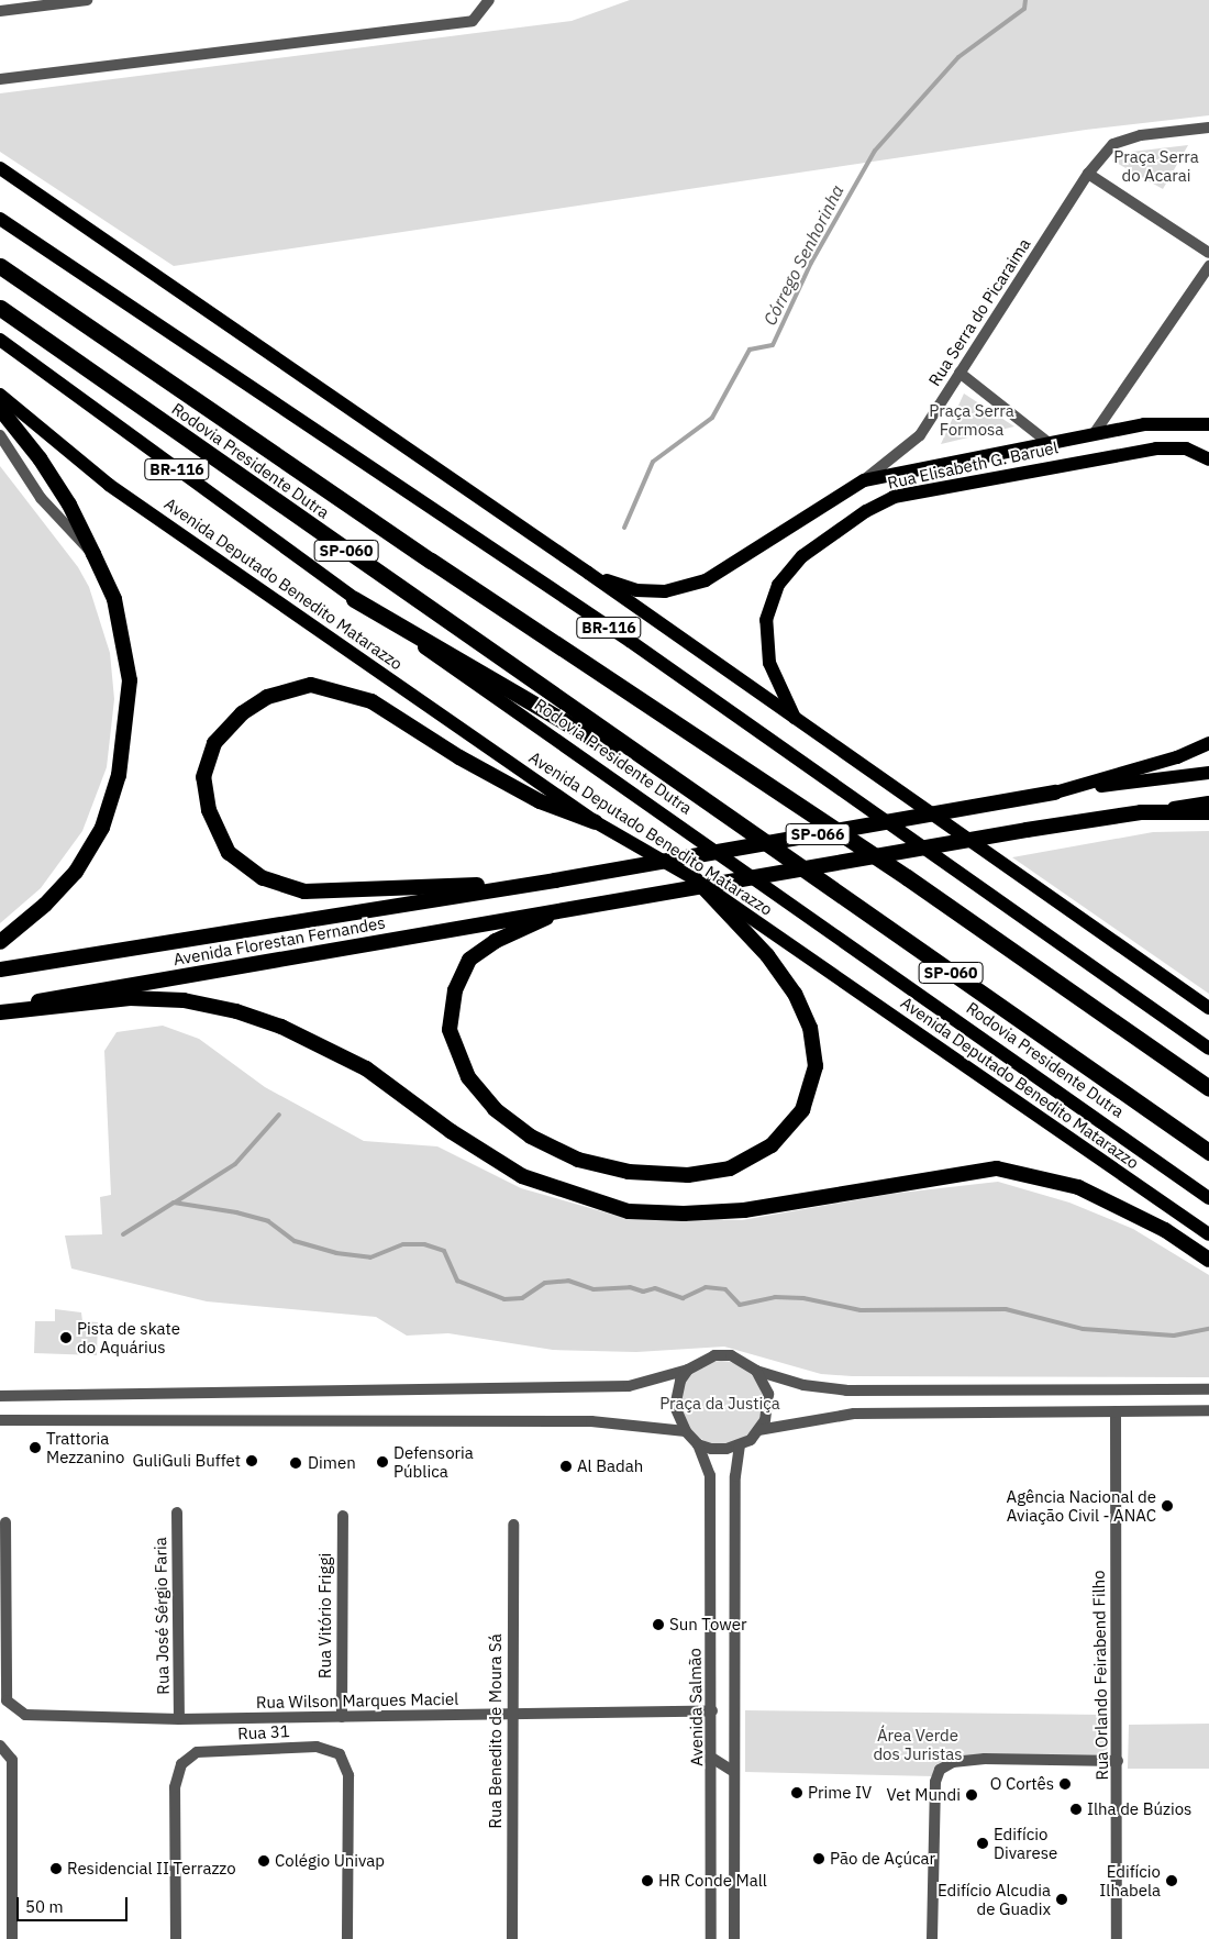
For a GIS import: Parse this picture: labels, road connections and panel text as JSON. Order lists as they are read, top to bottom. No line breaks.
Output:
{"streets":{"highway":["Rodovia Presidente Dutra","SP-060","SP-066","Avenida Florestan Fernandes"],"main road":["Rua Elisabeth G. Baruel","BR-116","Avenida Deputado Benedito Matarazzo"],"street":["Rua Serra do Picaraima","Rua José Sérgio Faria","Rua Vitório Friggi","Rua Orlando Feirabend Filho","Rua Wilson Marques Maciel","Avenida Salmão","Rua Benedito de Moura Sá","Rua 31"]},"crossings":[["Rua Serra do Picaraima","Rua Elisabeth G. Baruel"],["SP-066","Avenida Florestan Fernandes"],["Rua José Sérgio Faria","Rua Wilson Marques Maciel"],["Rua Vitório Friggi","Rua Wilson Marques Maciel"],["Rua Wilson Marques Maciel","Avenida Salmão"],["Rua Wilson Marques Maciel","Rua Benedito de Moura Sá"]],"water":["Córrego Senhorinha"],"parks":["Praça Serra do Acarai","Praça Serra Formosa","Praça da Justiça","Área Verde dos Juristas"],"places":["Pista de skate do Aquárius","Trattoria Mezzanino","GuliGuli Buffet","Defensoria Pública","Dimen","Al Badah","Agência Nacional de Aviação Civil - ANAC","Sun Tower","O Cortês","Prime IV","Vet Mundi","Ilha de Búzios","Edifício Divarese","Pão de Açúcar","Colégio Univap","Residencial II Terrazzo","HR Conde Mall","Edifício Ilhabela","Edifício Alcudia de Guadix"],"scale_bar":"50 m"}
